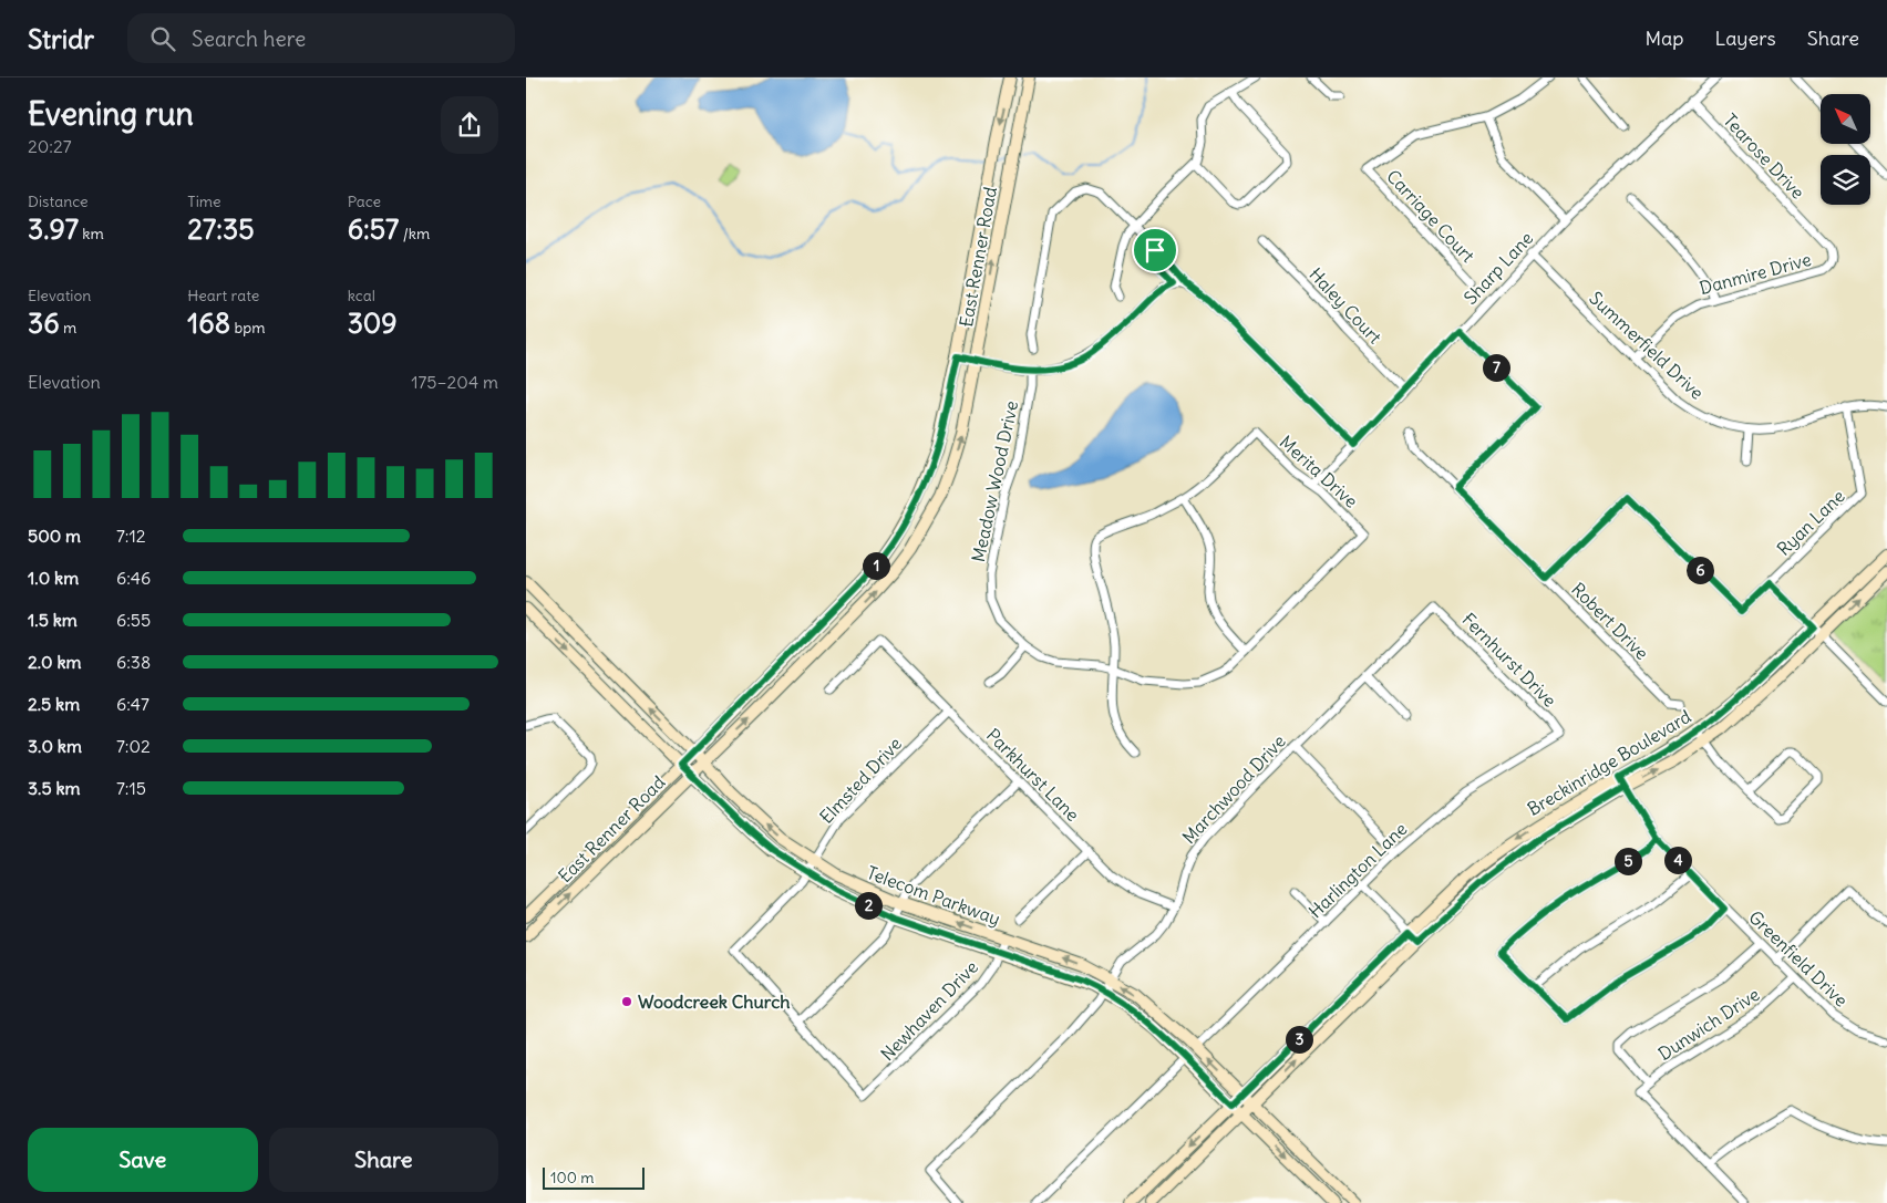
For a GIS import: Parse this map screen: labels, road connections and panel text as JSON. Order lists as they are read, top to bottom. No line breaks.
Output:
{"streets":{"street":["Tearose Drive","Carriage Court","East Renner Road","Sharp Lane","Danmire Drive","Haley Court","Summerfield Drive","Merita Drive","Meadow Wood Drive","Ryan Lane","Robert Drive","Fernhurst Drive","Breckinridge Boulevard","Parkhurst Lane","Elmsted Drive","Marchwood Drive","Harlington Lane","Telecom Parkway","Greenfield Drive","Newhaven Drive","Dunwich Drive"]},"crossings":[["Tearose Drive","Sharp Lane"],["Tearose Drive","Danmire Drive"],["East Renner Road","Telecom Parkway"],["Sharp Lane","Haley Court"],["Sharp Lane","Summerfield Drive"],["Sharp Lane","Merita Drive"],["Danmire Drive","Summerfield Drive"],["Summerfield Drive","Ryan Lane"],["Merita Drive","Meadow Wood Drive"],["Ryan Lane","Robert Drive"],["Fernhurst Drive","Marchwood Drive"],["Fernhurst Drive","Harlington Lane"],["Breckinridge Boulevard","Telecom Parkway"],["Breckinridge Boulevard","Greenfield Drive"],["Parkhurst Lane","Elmsted Drive"],["Parkhurst Lane","Marchwood Drive"],["Elmsted Drive","Telecom Parkway"],["Elmsted Drive","Newhaven Drive"],["Marchwood Drive","Telecom Parkway"],["Harlington Lane","Telecom Parkway"],["Telecom Parkway","Newhaven Drive"],["Greenfield Drive","Dunwich Drive"]],"places":["Woodcreek Church"],"scale_bar":"100 m","north":"top left","page":{"header":"Stridr","search":"Search here","nav":["Map","Layers","Share"],"heading":["Evening run","20:27"],"stats":[["Distance","3.97 km"],["Time","27:35"],["Pace","6:57 /km"],["Elevation","36 m"],["Heart rate","168 bpm"],["kcal","309"]],"pins":["7","1","6","4","5","2","3"],"chart":["Elevation","175–204 m"],"list":[{"name":"500 m","note":"7:12"},{"name":"1.0 km","note":"6:46"},{"name":"1.5 km","note":"6:55"},{"name":"2.0 km","note":"6:38"},{"name":"2.5 km","note":"6:47"},{"name":"3.0 km","note":"7:02"},{"name":"3.5 km","note":"7:15"}],"buttons":["Save","Share"],"scale":"100 m"}}
